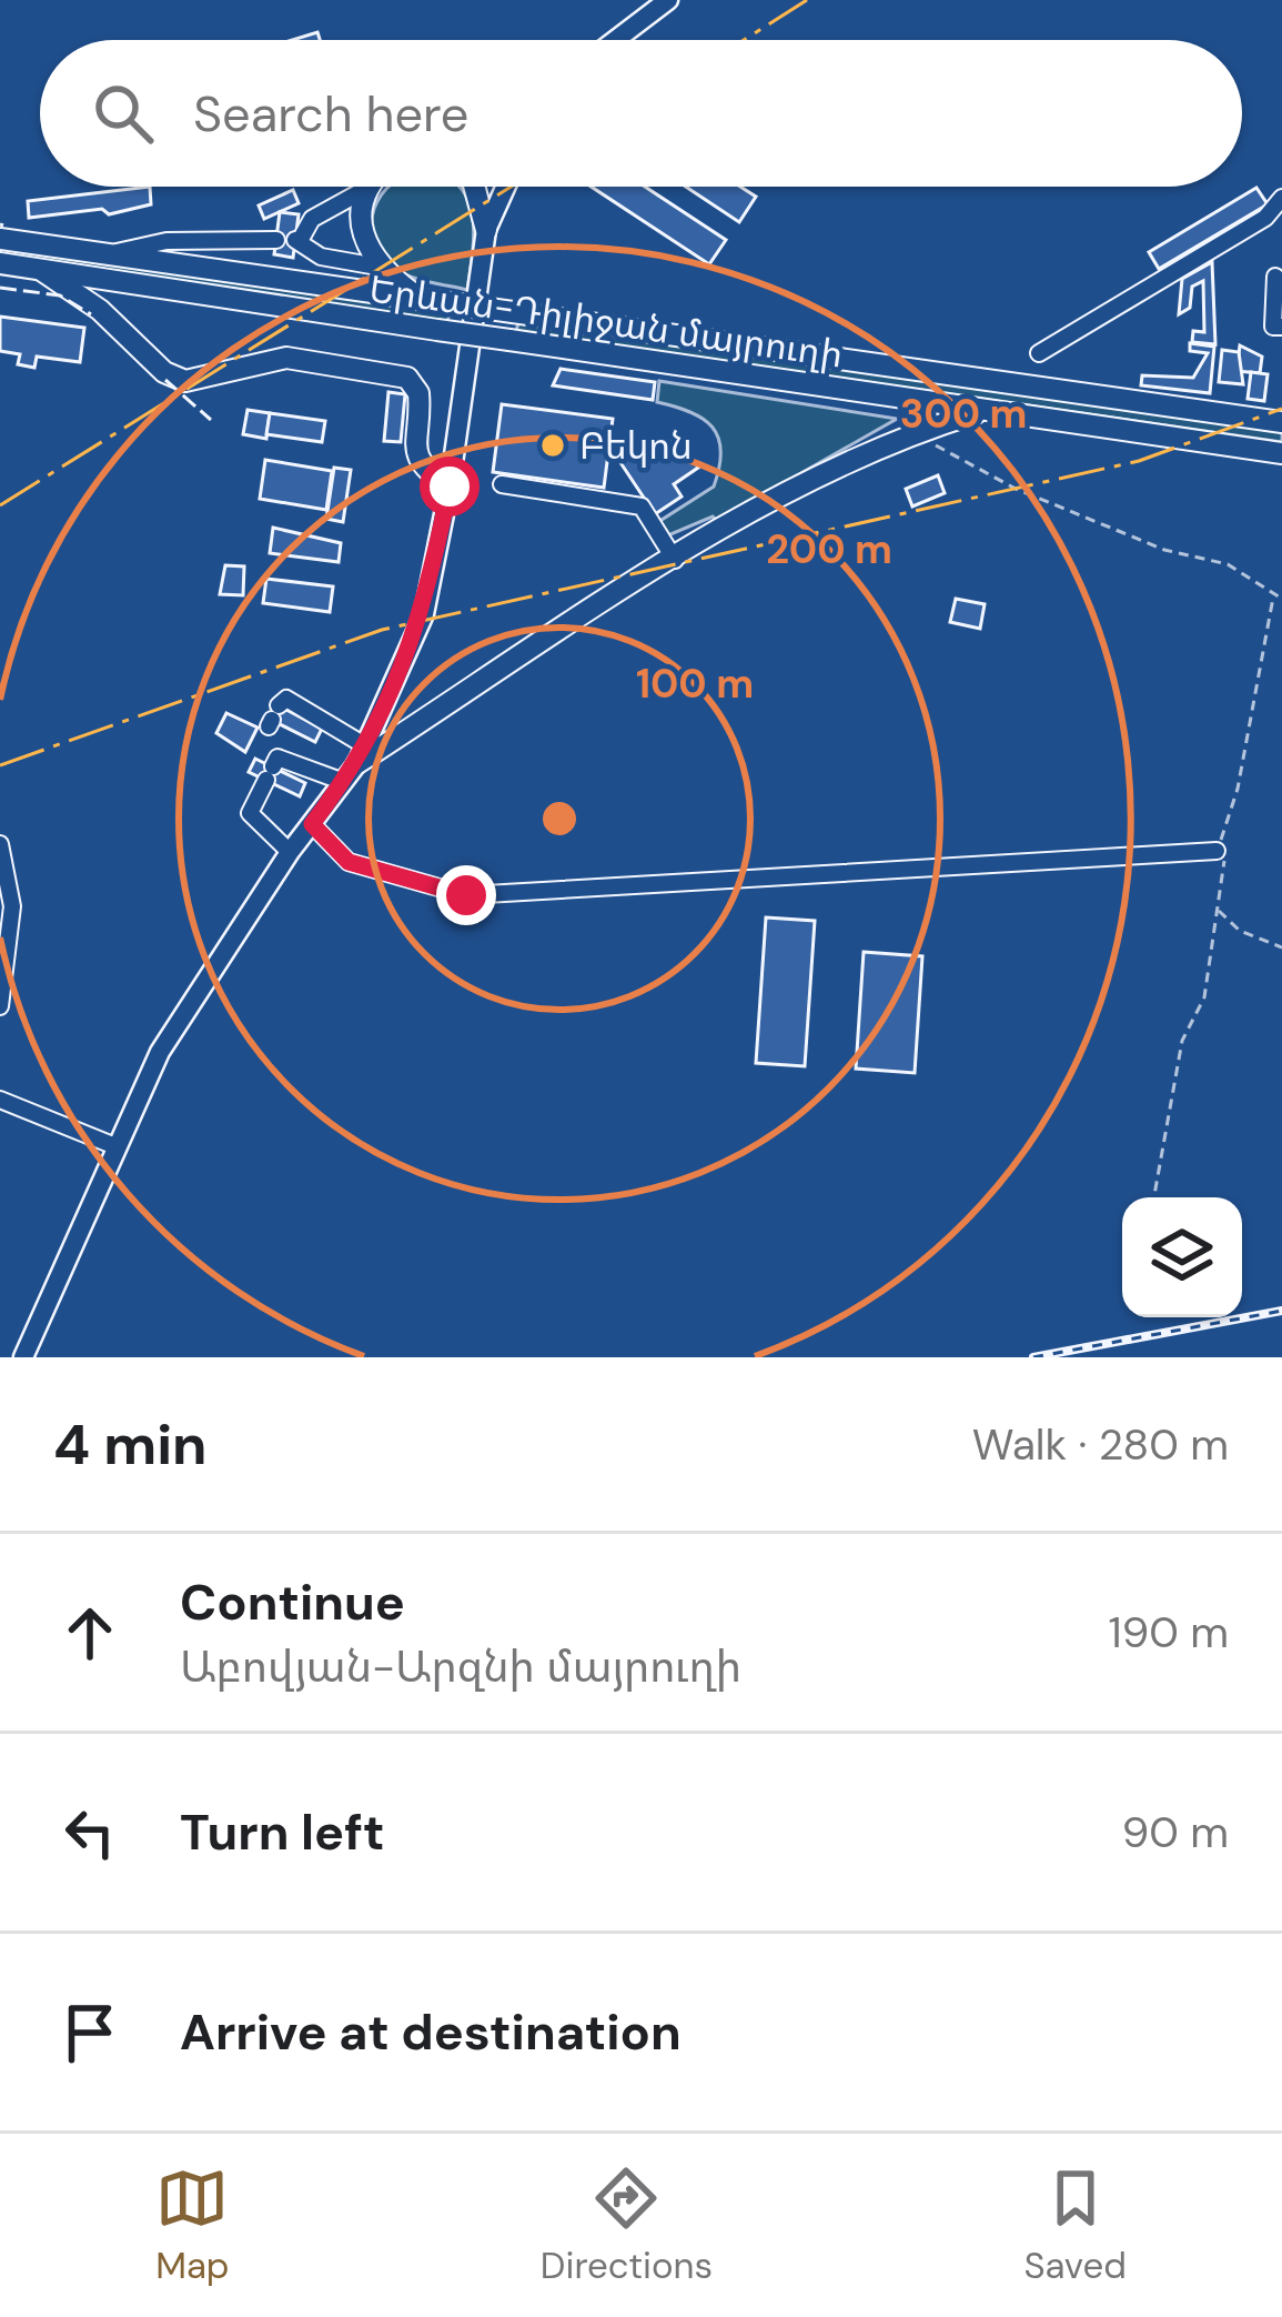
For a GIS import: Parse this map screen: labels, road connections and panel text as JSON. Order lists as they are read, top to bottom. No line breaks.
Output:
{"streets":{"highway":["Երևան-Դիլիջան մայրուղի"]},"places":["Բեկոն"],"page":{"search":"Search here","heading":["4 min","Walk · 280 m"],"list":[["Continue","Աբովյան-Արզնի մայրուղի","190 m"],["Turn left","90 m"],"Arrive at destination"],"nav":["Map","Directions","Saved"]},"rings":["300 m","200 m","100 m"]}
